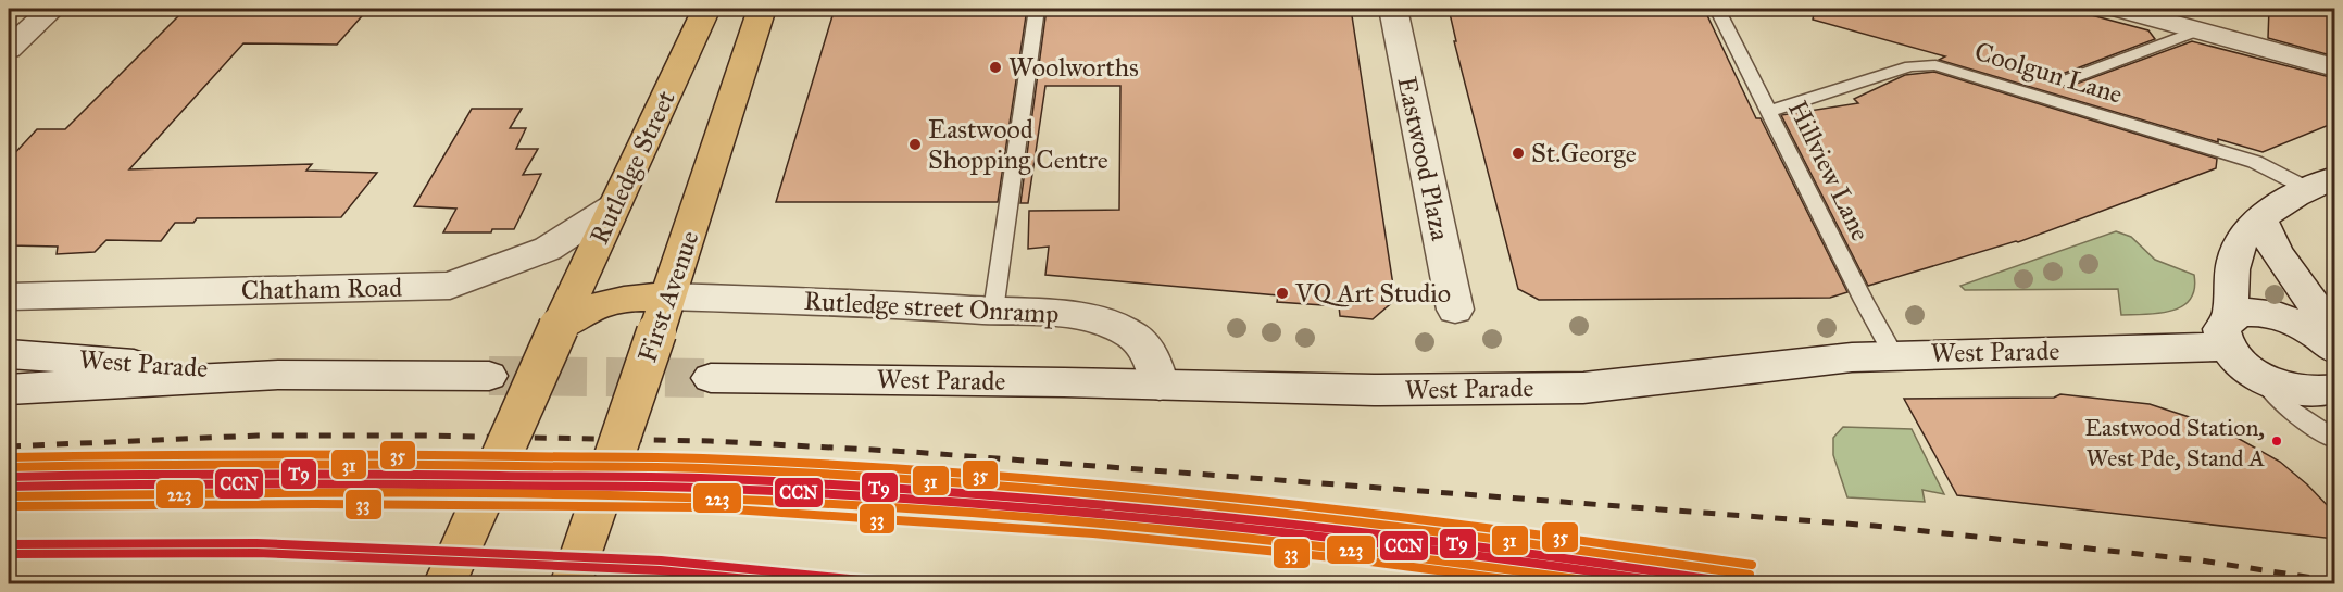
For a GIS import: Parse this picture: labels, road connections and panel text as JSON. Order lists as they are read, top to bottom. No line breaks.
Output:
{"streets":{"main road":["Rutledge Street","First Avenue"],"street":["Eastwood Plaza","Chatham Road","Rutledge street Onramp","West Parade"],"lane":["Coolgun Lane","Hillview Lane"]},"crossings":[["Coolgun Lane","Hillview Lane"],["Rutledge Street","Chatham Road"],["Hillview Lane","West Parade"],["First Avenue","Rutledge street Onramp"],["Rutledge street Onramp","West Parade"]],"places":["Woolworths","Eastwood Shopping Centre","St.George","VQ Art Studio","Eastwood Station, West Pde, Stand A"],"lines":["transit line 35","transit line 31","transit line T9","transit line CCN","transit line 223","transit line 33"]}
